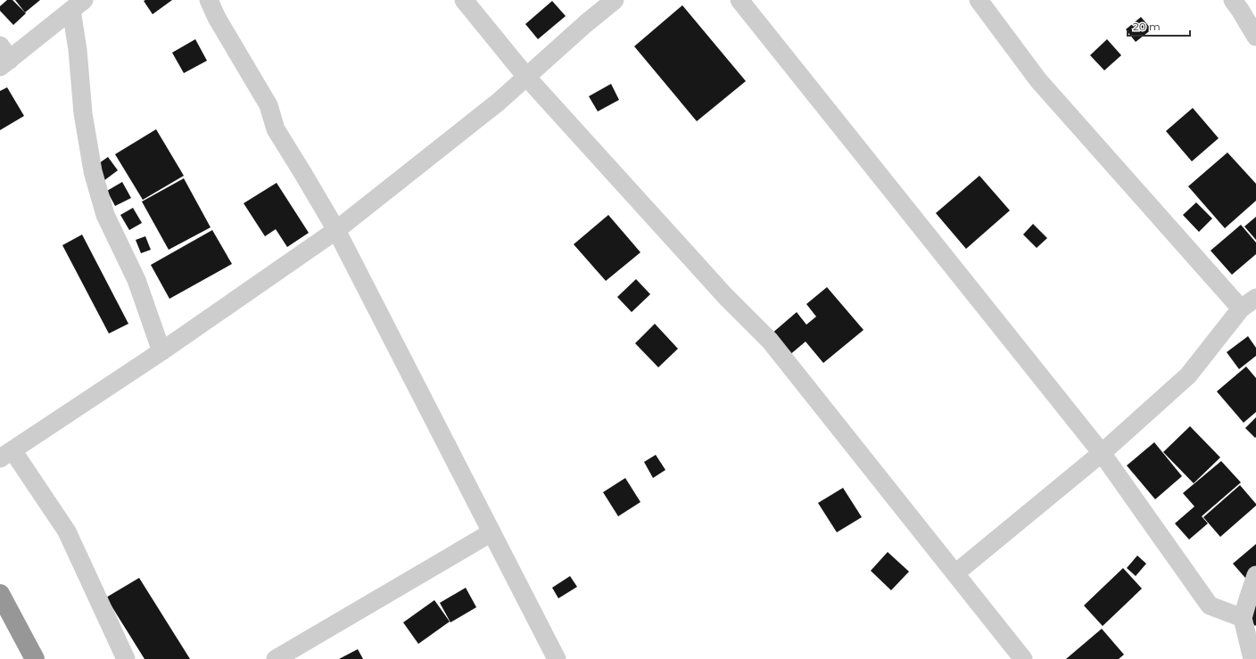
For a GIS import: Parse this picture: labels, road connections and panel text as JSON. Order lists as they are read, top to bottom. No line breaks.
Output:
{"scale_bar":"20 m"}
